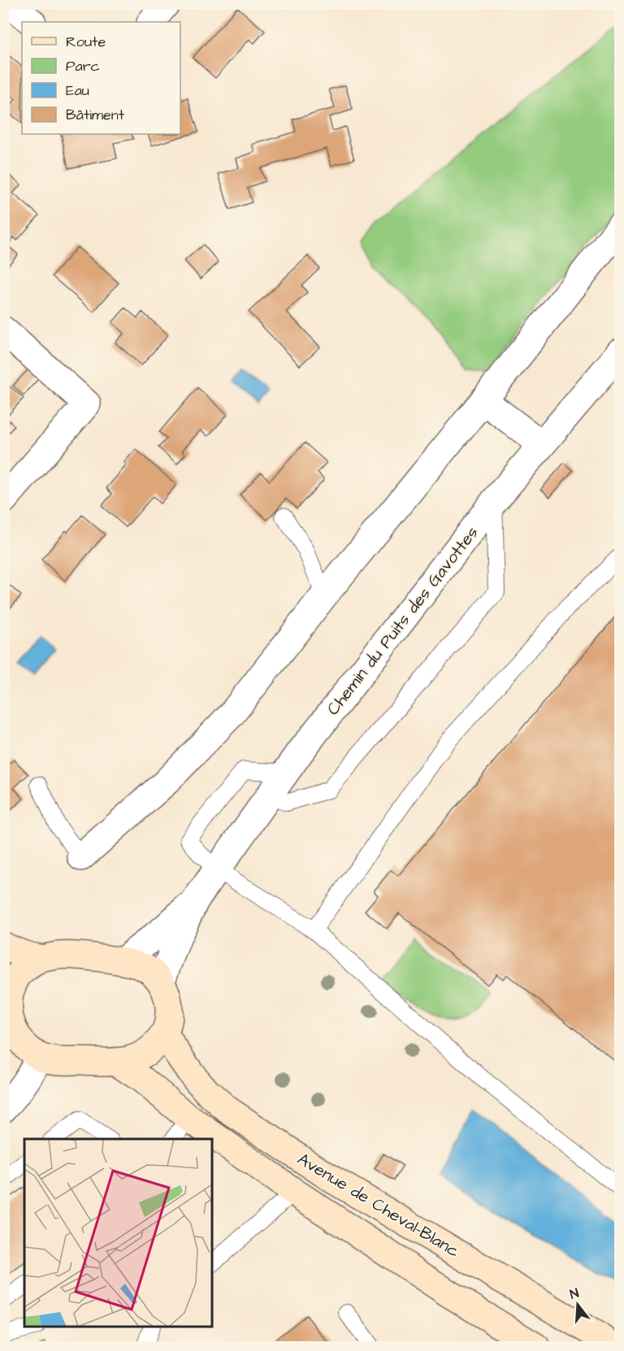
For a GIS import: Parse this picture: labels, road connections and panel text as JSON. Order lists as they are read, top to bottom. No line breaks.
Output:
{"streets":{"main road":["Avenue de Cheval-Blanc"],"street":["Chemin du Puits des Gavottes"]},"crossings":[["Chemin du Puits des Gavottes","Avenue de Cheval-Blanc"]],"legend":["Route","Parc","Eau","Bâtiment"],"north":"top"}
